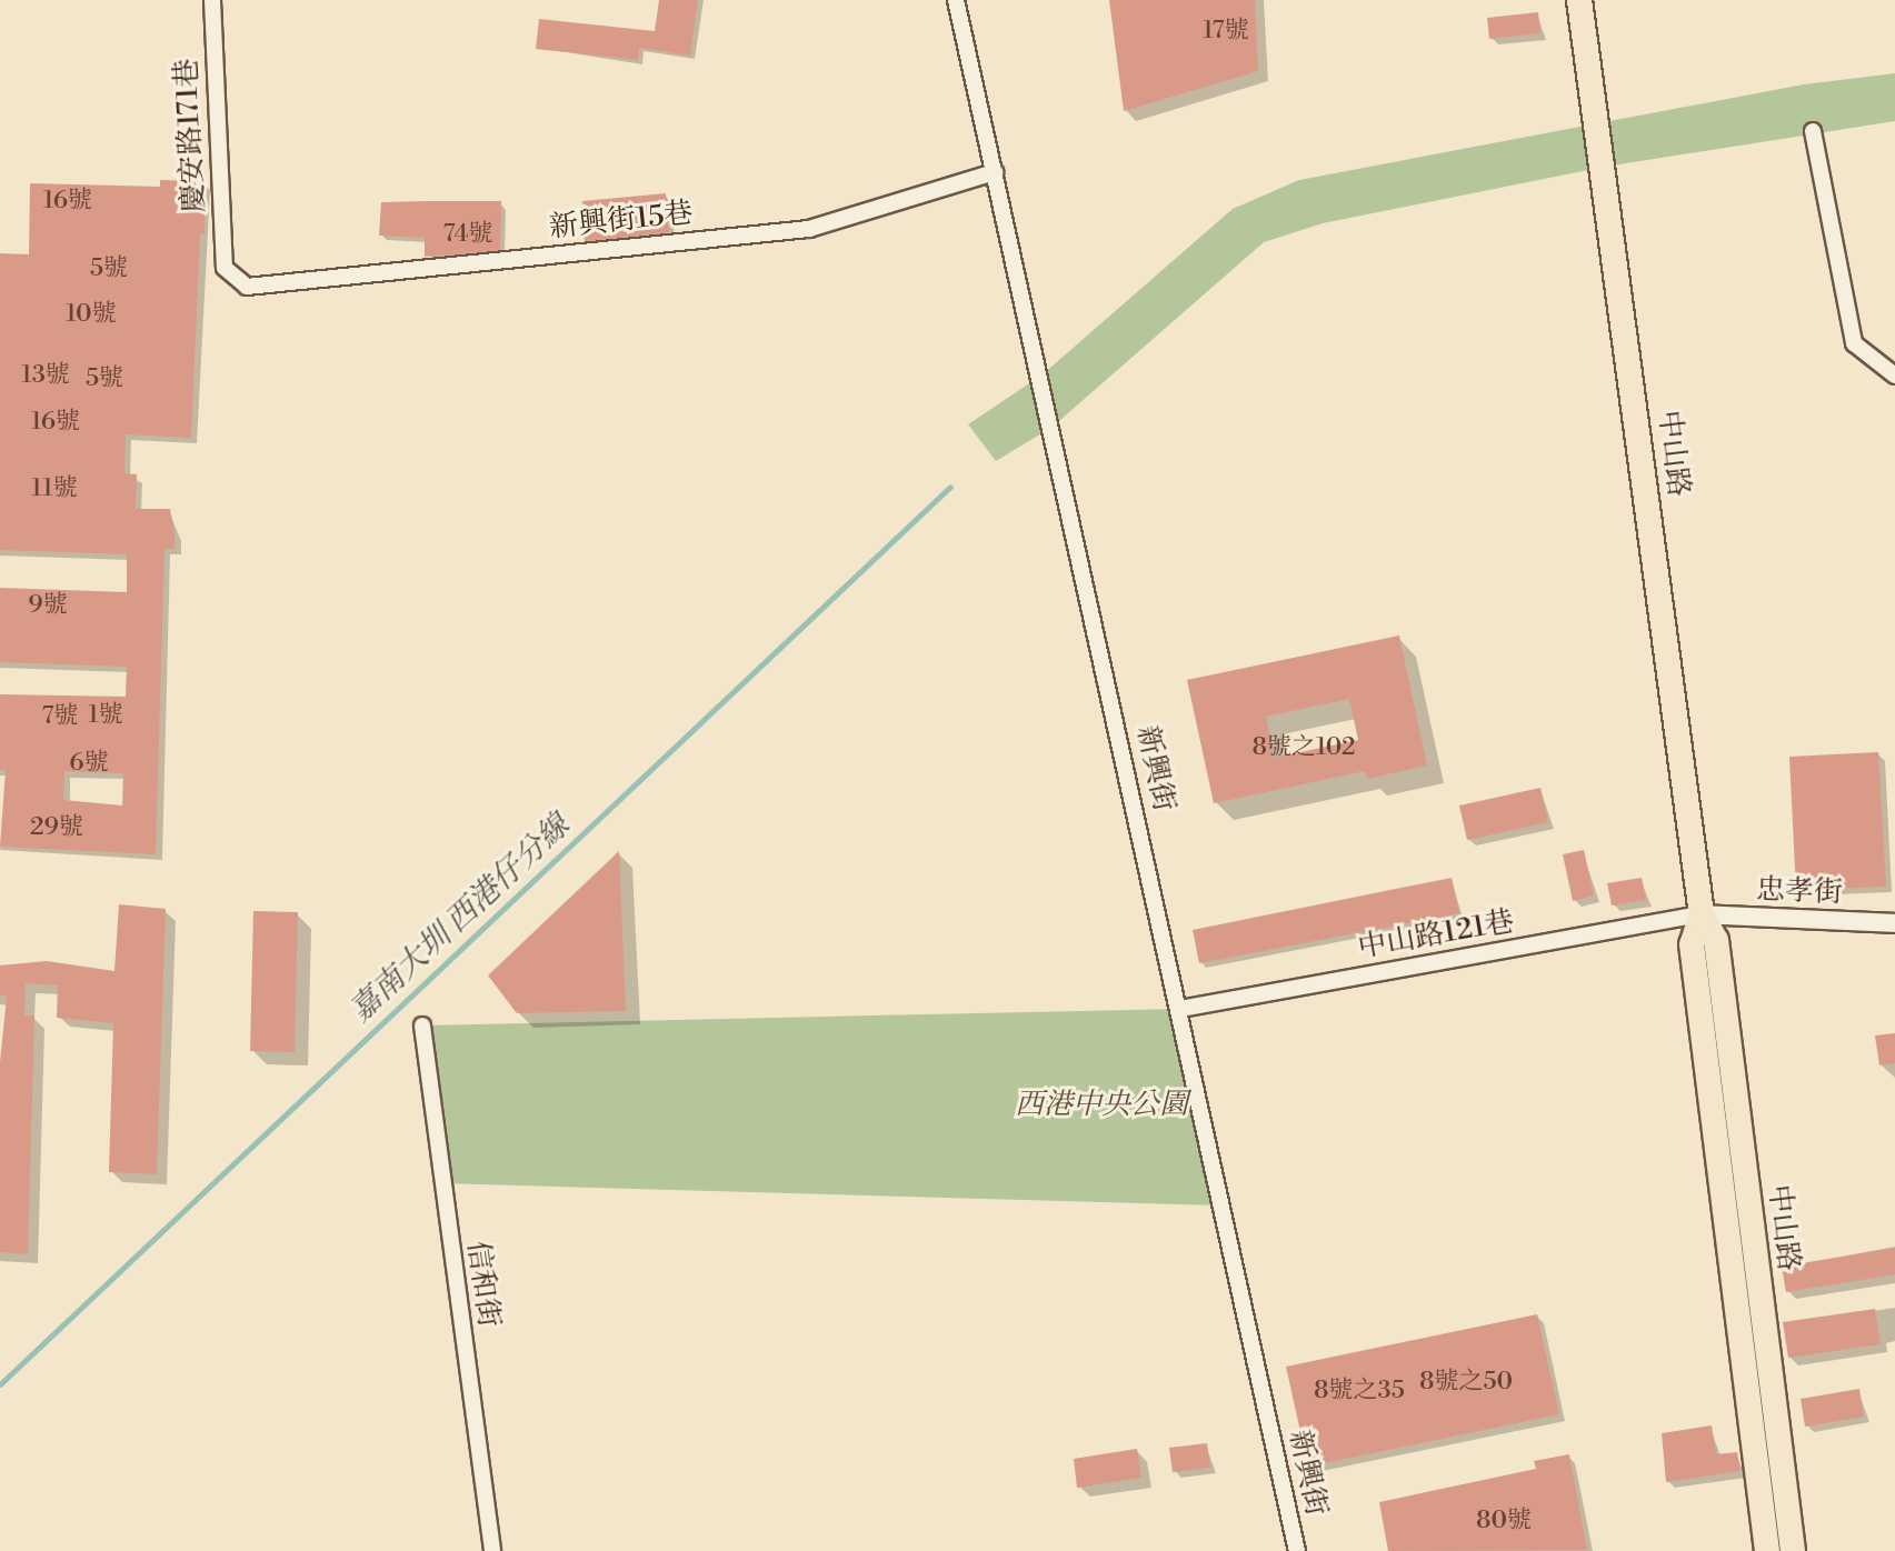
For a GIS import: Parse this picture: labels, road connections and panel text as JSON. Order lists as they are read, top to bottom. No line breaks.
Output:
{"streets":{"main road":["中山路"],"street":["慶安路171巷","新興街15巷","新興街","忠孝街","中山路121巷","信和街"]},"crossings":[["慶安路171巷","新興街15巷"],["新興街15巷","新興街"],["中山路","忠孝街"],["中山路","中山路121巷"],["新興街","中山路121巷"],["忠孝街","中山路121巷"]],"water":["嘉南大圳 西港仔分線"],"parks":["西港中央公園"],"house_numbers":["17號","16號","74號","5號","10號","13號","5號","16號","11號","9號","1號","7號","8號之102","6號","29號","8號之50","8號之35","80號"]}
